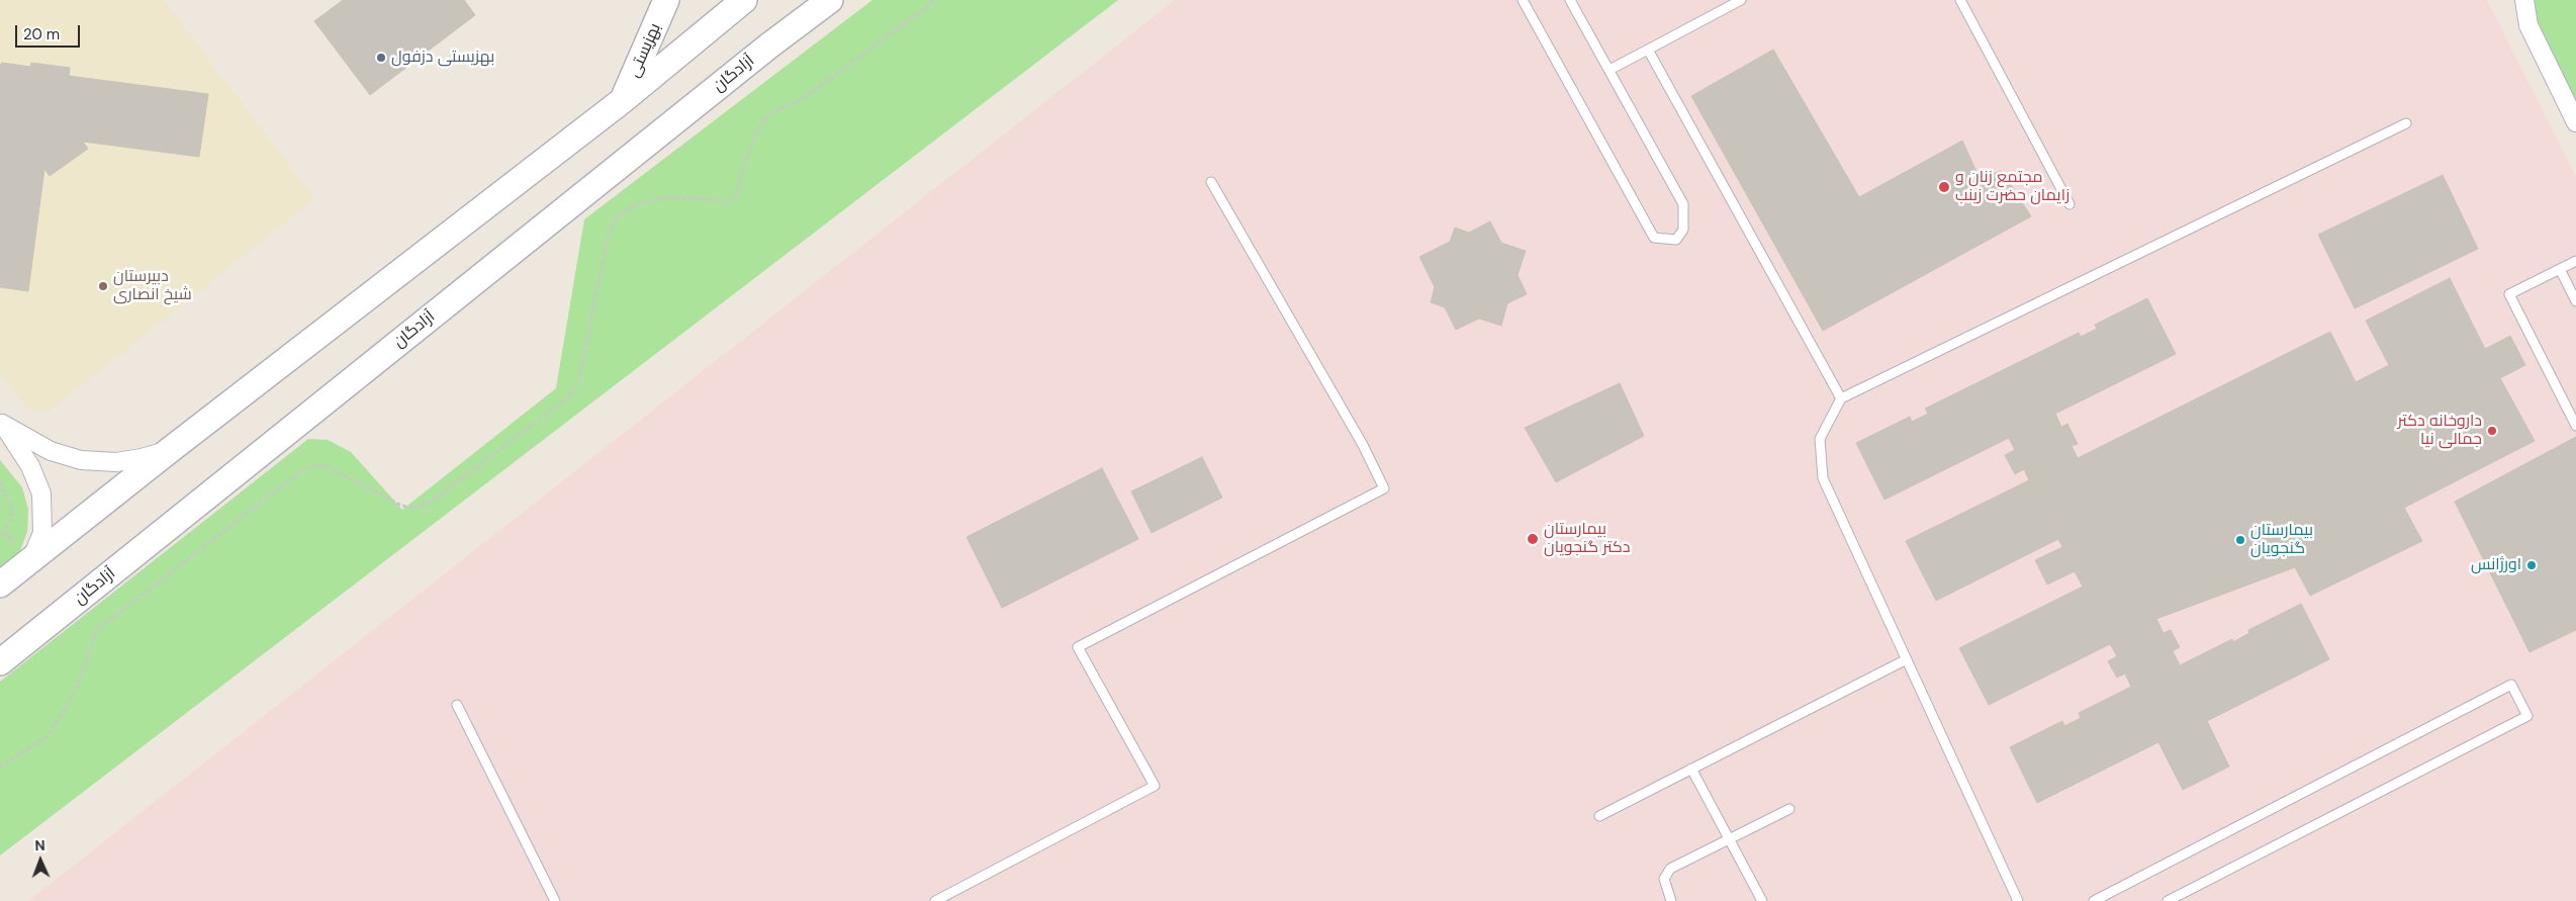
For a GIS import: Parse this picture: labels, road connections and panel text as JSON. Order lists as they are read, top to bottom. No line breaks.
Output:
{"streets":{"main road":["بهزیستی","آزادگان"]},"places":["بهزیستی دزفول","مجتمع زنان و زایمان حضرت زینب","دبیرستان شیخ انصاری","داروخانه دکتر جمالی نیا","بیمارستان دکتر گنجویان","بیمارستان گنجویان","اورژانس"],"scale_bar":"20 m","north":"top"}
